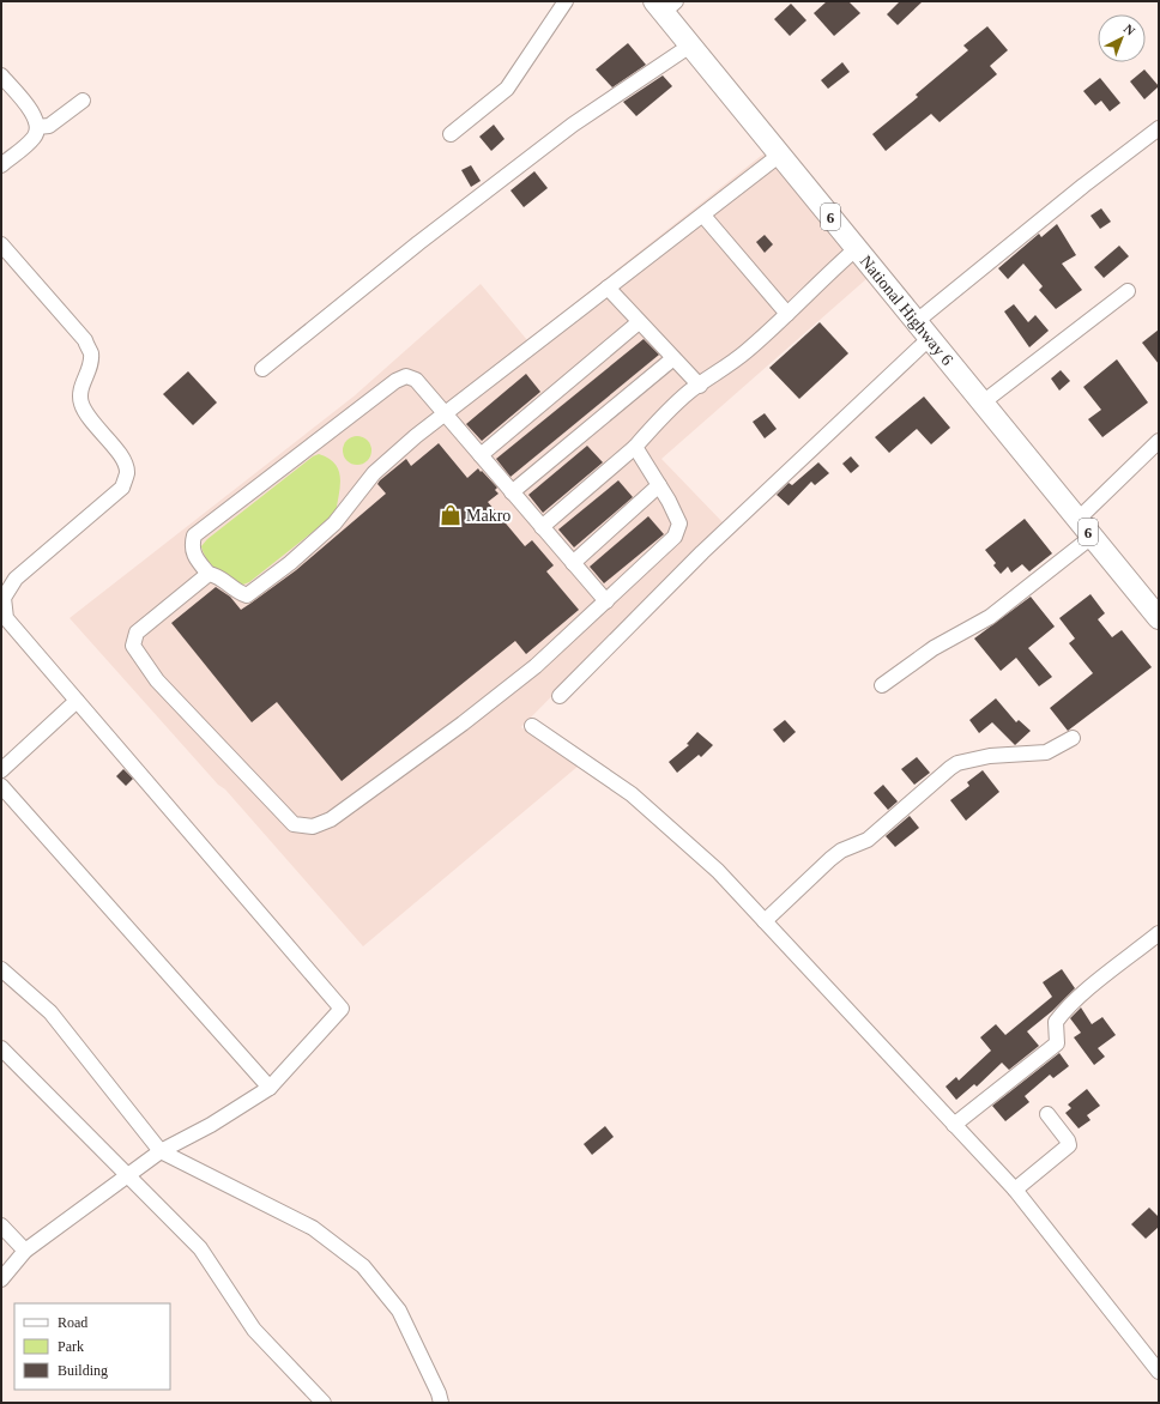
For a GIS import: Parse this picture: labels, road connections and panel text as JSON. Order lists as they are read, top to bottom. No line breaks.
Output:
{"streets":{"highway":["6","National Highway 6"]},"places":{"shop":["Makro"]},"legend":["Road","Park","Building"],"north":"top right"}
